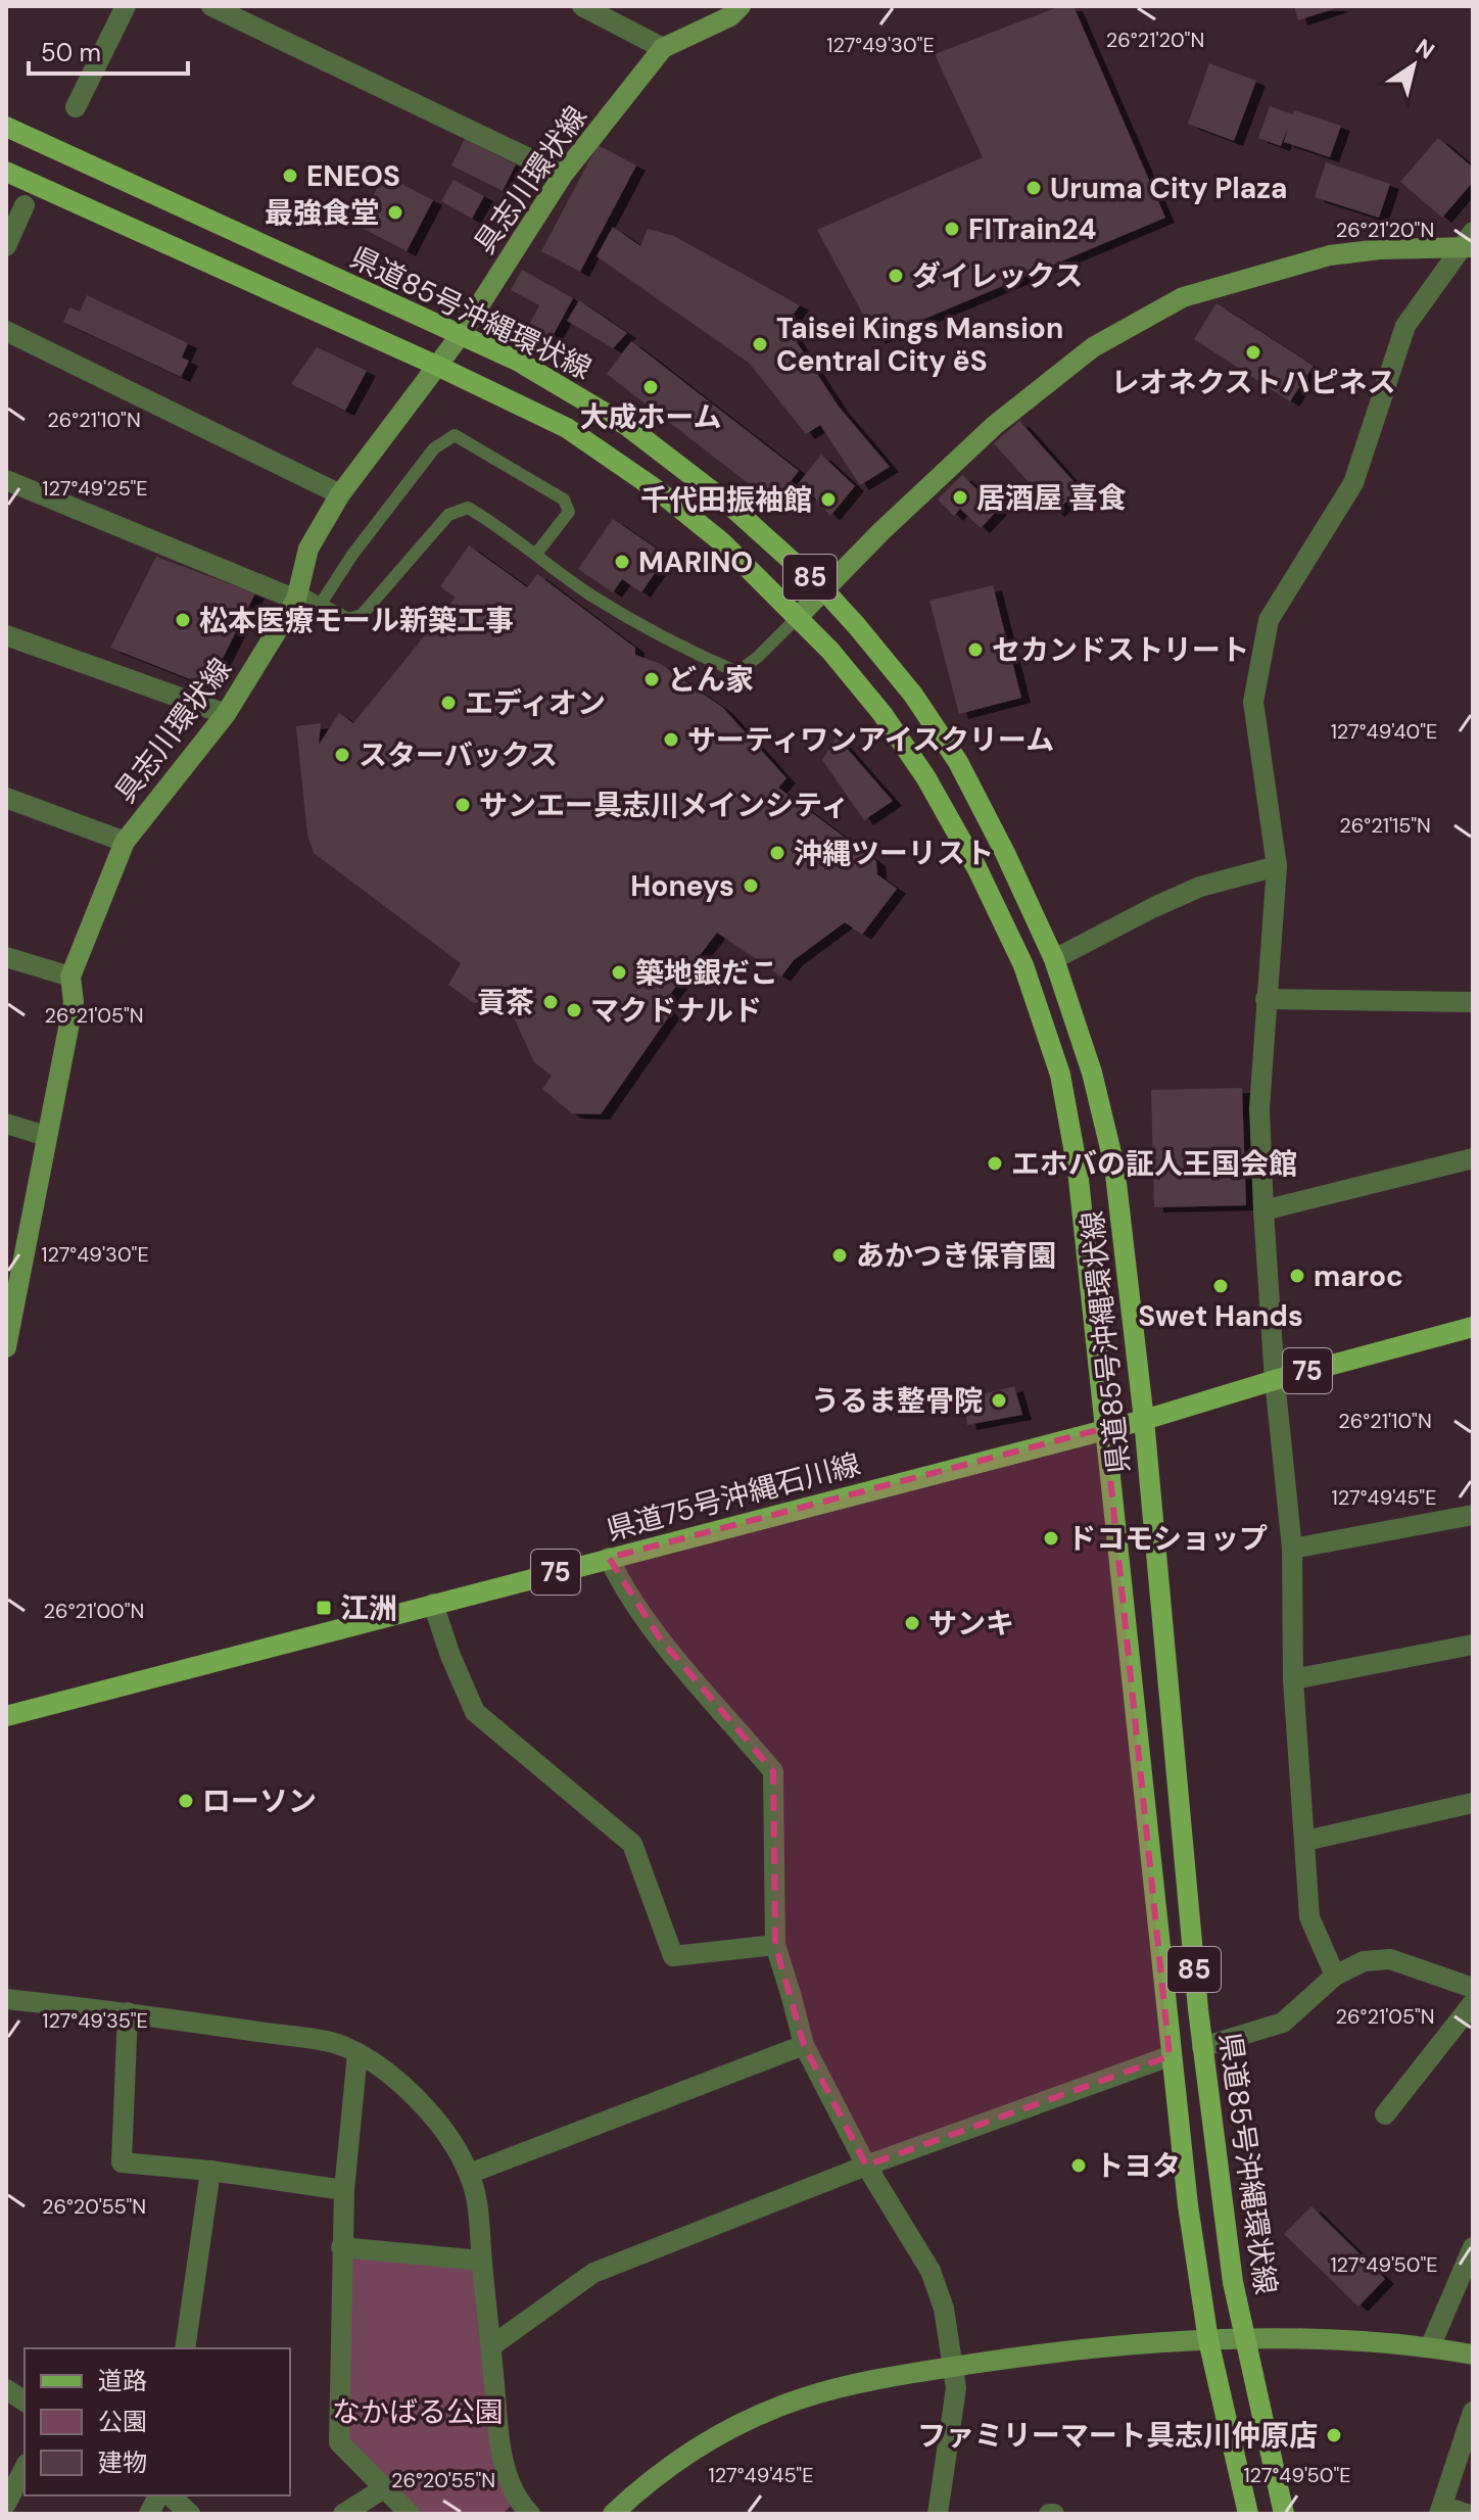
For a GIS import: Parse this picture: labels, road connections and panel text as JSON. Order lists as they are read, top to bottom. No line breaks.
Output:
{"streets":{"main road":["県道85号沖縄環状線","85","75","県道75号沖縄石川線"],"street":["具志川環状線"]},"crossings":[["具志川環状線","県道85号沖縄環状線"],["県道85号沖縄環状線","県道75号沖縄石川線"]],"parks":["なかばる公園"],"places":{"other":["ENEOS","Uruma City Plaza","最強食堂","FITrain24","ダイレックス","Taisei Kings Mansion Central City ëS","レオネクストハピネス","大成ホーム","居酒屋 喜食","千代田振袖館","MARINO","松本医療モール新築工事","セカンドストリート","どん家","エディオン","サーティワンアイスクリーム","スターバックス","サンエー具志川メインシティ","沖縄ツーリスト","Honeys","築地銀だこ","貢茶","マクドナルド","エホバの証人王国会館","あかつき保育園","maroc","Swet Hands","うるま整骨院","ドコモショップ","サンキ","ローソン","トヨタ","ファミリーマート具志川仲原店"],"transit":["江洲"]},"legend":["道路","公園","建物"],"scale_bar":"50 m","north":"top right","coordinates":["26°21'20\"N","127°49'30\"E","26°21'10\"N","127°49'25\"E","127°49'40\"E","26°21'15\"N","26°21'05\"N","127°49'45\"E","26°21'00\"N","127°49'35\"E","26°20'55\"N","127°49'50\"E"]}
